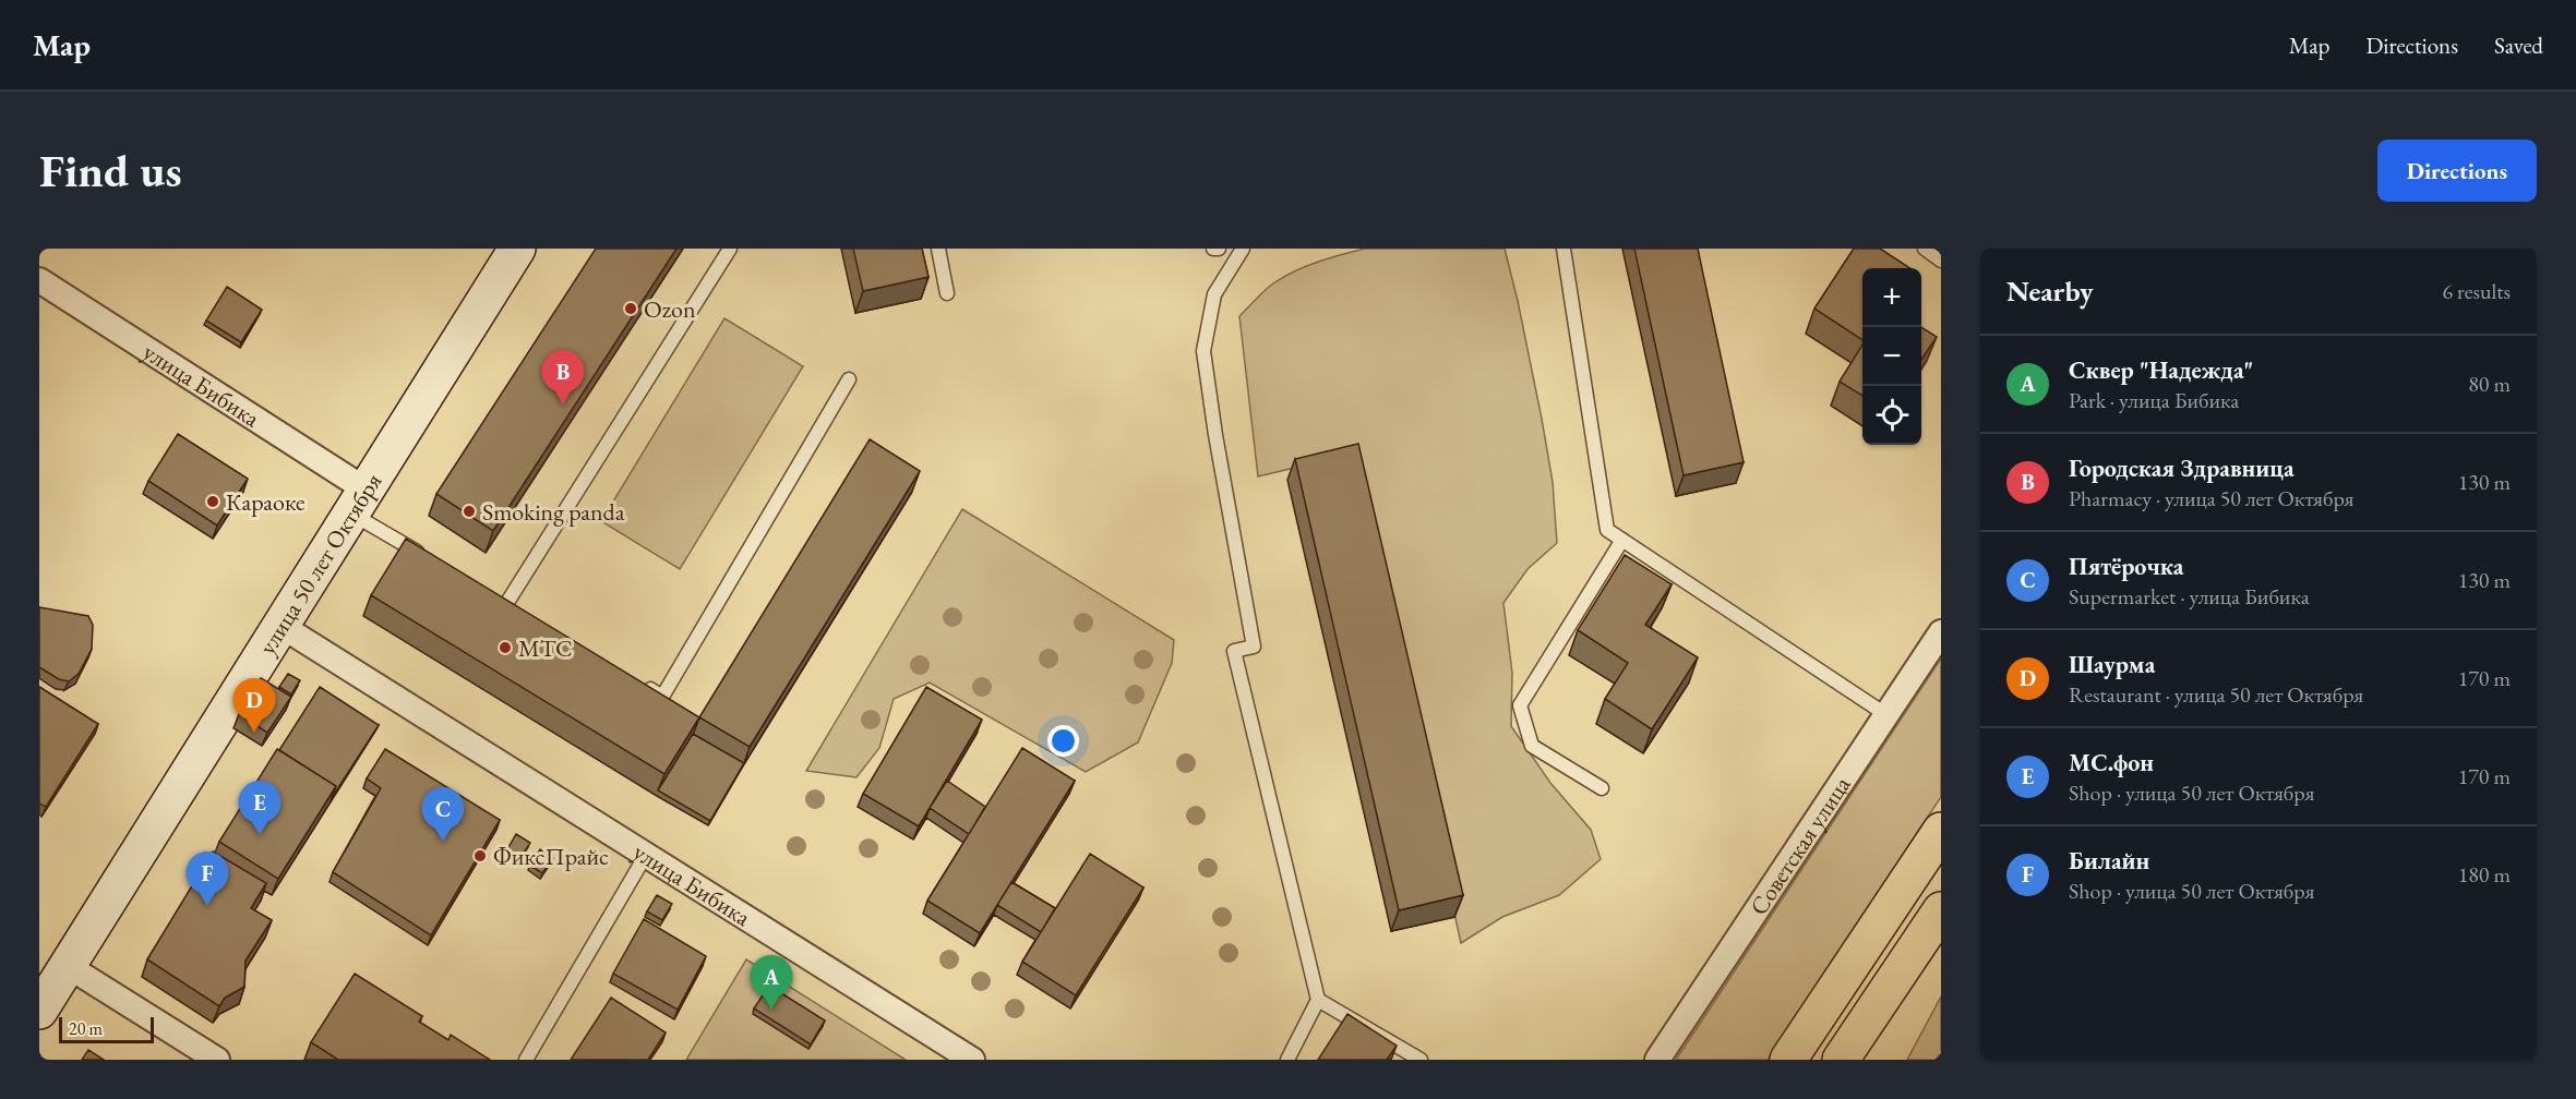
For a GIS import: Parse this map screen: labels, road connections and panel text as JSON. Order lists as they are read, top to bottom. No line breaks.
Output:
{"streets":{"main road":["улица 50 лет Октября"],"street":["улица Бибика","Советская улица"]},"crossings":[["улица Бибика","улица 50 лет Октября"]],"places":["Ozon","Караоке","Smoking panda","МТС","ФиксПрайс"],"scale_bar":"20 m","page":{"header":"Map","nav":["Map","Directions","Saved"],"buttons":"Directions","title":"Find us","heading":["Nearby","6 results"],"map_buttons":["+","−"],"list":[{"mark":"A","name":"Сквер \"Надежда\"","note":"Park · улица Бибика","value":"80 m"},{"mark":"B","name":"Городская Здравница","note":"Pharmacy · улица 50 лет Октября","value":"130 m"},{"mark":"C","name":"Пятёрочка","note":"Supermarket · улица Бибика","value":"130 m"},{"mark":"D","name":"Шаурма","note":"Restaurant · улица 50 лет Октября","value":"170 m"},{"mark":"E","name":"МС.фон","note":"Shop · улица 50 лет Октября","value":"170 m"},{"mark":"F","name":"Билайн","note":"Shop · улица 50 лет Октября","value":"180 m"}],"pins":["B","D","E","C","F","A"],"scale":"20 m"}}
